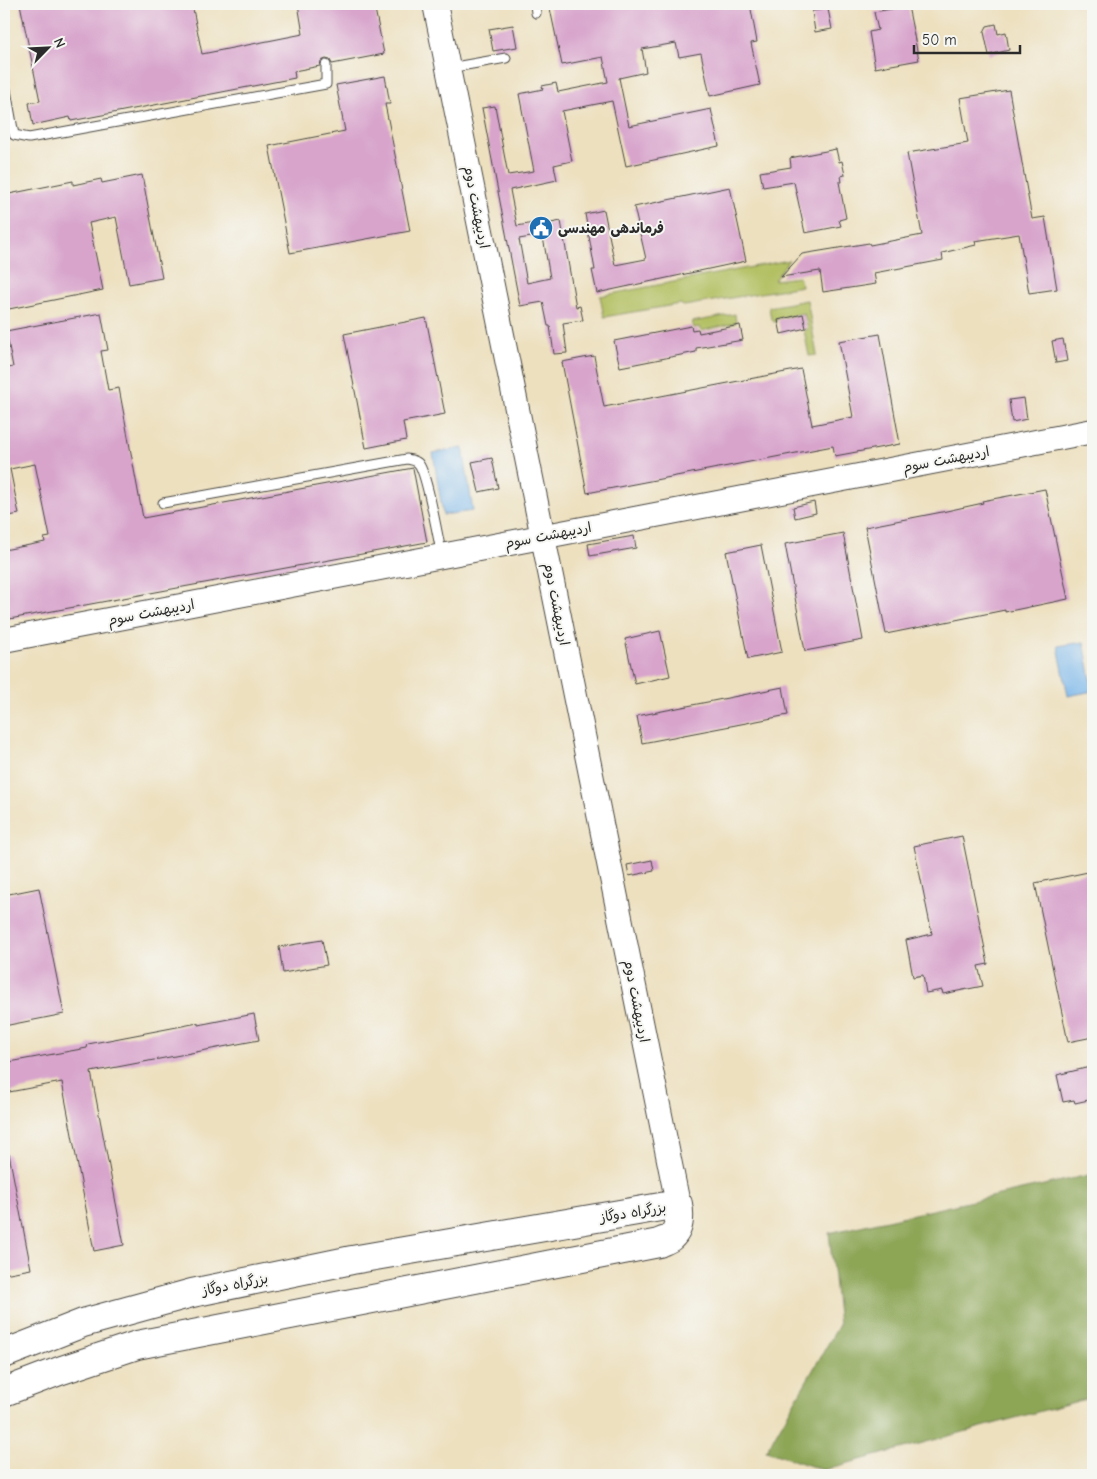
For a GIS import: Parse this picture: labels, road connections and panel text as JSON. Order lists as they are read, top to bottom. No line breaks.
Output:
{"streets":{"highway":["بزرگراه دوگاز"],"street":["اردیبهشت دوم","اردیبهشت سوم"]},"crossings":[["اردیبهشت دوم","اردیبهشت سوم"],["اردیبهشت دوم","بزرگراه دوگاز"]],"places":{"public building":["فرماندهی مهندسی"]},"scale_bar":"50 m","north":"top right"}
